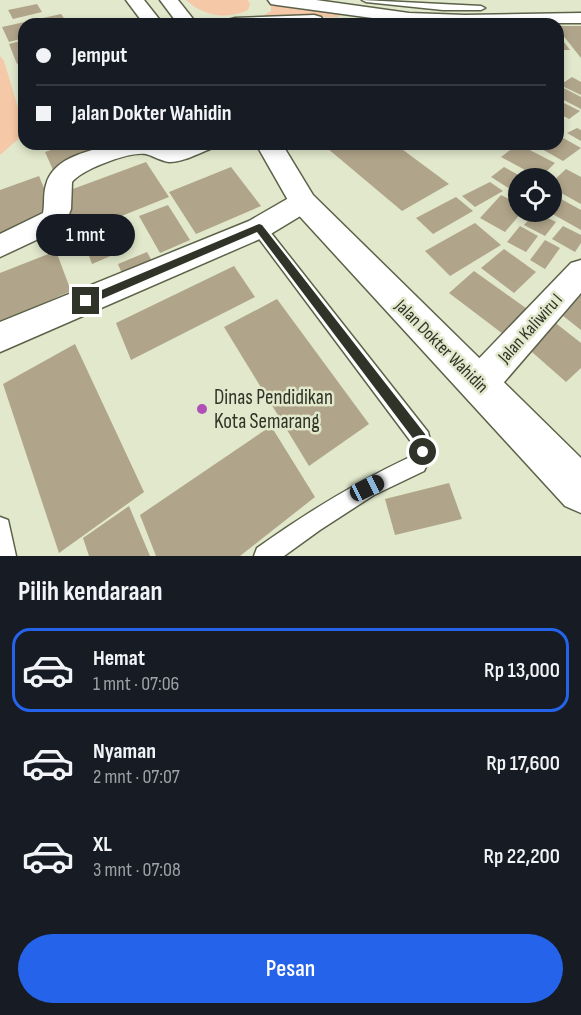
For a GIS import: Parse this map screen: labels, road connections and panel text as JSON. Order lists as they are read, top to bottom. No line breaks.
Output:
{"streets":{"highway":["Jalan Dokter Wahidin"],"street":["Jalan Kaliwiru I"]},"crossings":[["Jalan Kaliwiru I","Jalan Dokter Wahidin"]],"places":["Dinas Pendidikan Kota Semarang"],"page":{"banner":["Jemput","Jalan Dokter Wahidin"],"bubble":"1 mnt","heading":"Pilih kendaraan","list":[{"name":"Hemat","note":"1 mnt · 07:06","value":"Rp 13,000"},{"name":"Nyaman","note":"2 mnt · 07:07","value":"Rp 17,600"},{"name":"XL","note":"3 mnt · 07:08","value":"Rp 22,200"}],"buttons":"Pesan"}}
